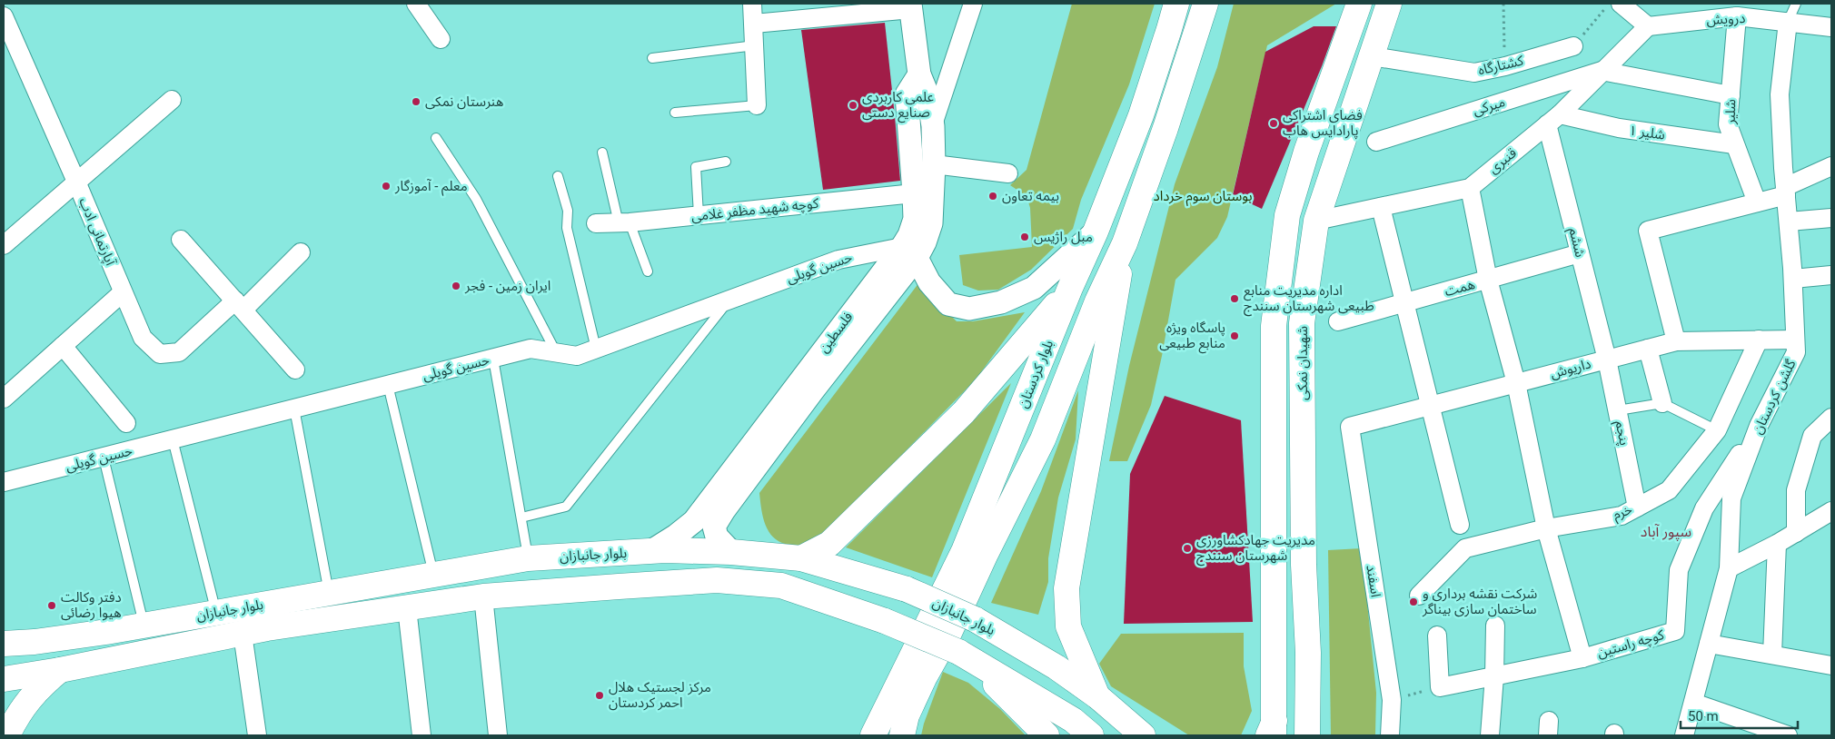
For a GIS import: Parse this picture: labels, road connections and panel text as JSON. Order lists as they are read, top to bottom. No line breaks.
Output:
{"streets":{"main road":["شهیدان نمکی","بلوار کردستان","بلوار جانبازان"],"street":["درویش","کشتارگاه","میرکی","شلیر","شلیر ۱","قنبری","کوچه شهید مظفر غلامی","آپارتمانی ادب","ششم","حسین گویلی","همت","فلسطین","داریوش","گلشن کردستان","پنجم","خرم","اسفند","کوچه راستین"]},"crossings":[["درویش","شلیر"],["درویش","قنبری"],["درویش","گلشن کردستان"],["کشتارگاه","شهیدان نمکی"],["میرکی","قنبری"],["شلیر","شلیر ۱"],["شلیر ۱","قنبری"],["شلیر ۱","ششم"],["قنبری","ششم"],["قنبری","شهیدان نمکی"],["کوچه شهید مظفر غلامی","فلسطین"],["ششم","همت"],["ششم","داریوش"],["ششم","پنجم"],["حسین گویلی","فلسطین"],["فلسطین","بلوار جانبازان"],["داریوش","گلشن کردستان"],["داریوش","پنجم"],["داریوش","خرم"],["داریوش","اسفند"],["گلشن کردستان","کوچه راستین"],["پنجم","خرم"]],"districts":["سپور آباد"],"parks":["بوستان سوم خرداد"],"places":["هنرستان نمکی","علمی کاربردی صنایع دستی","فضای اشتراکی پارادایس هاب","معلم - آموزگار","بیمه تعاون","مبل راژیس","ایران زمین - فجر","اداره مدیریت منابع طبیعی شهرستان سنندج","پاسگاه ویژه منابع طبیعی","مدیریت جهادکشاورزی شهرستان سنندج","شرکت نقشه برداری و ساختمان سازی بیناگر","دفتر وکالت هیوا رضائی","مرکز لجستیک هلال احمر کردستان"],"scale_bar":"50 m"}
